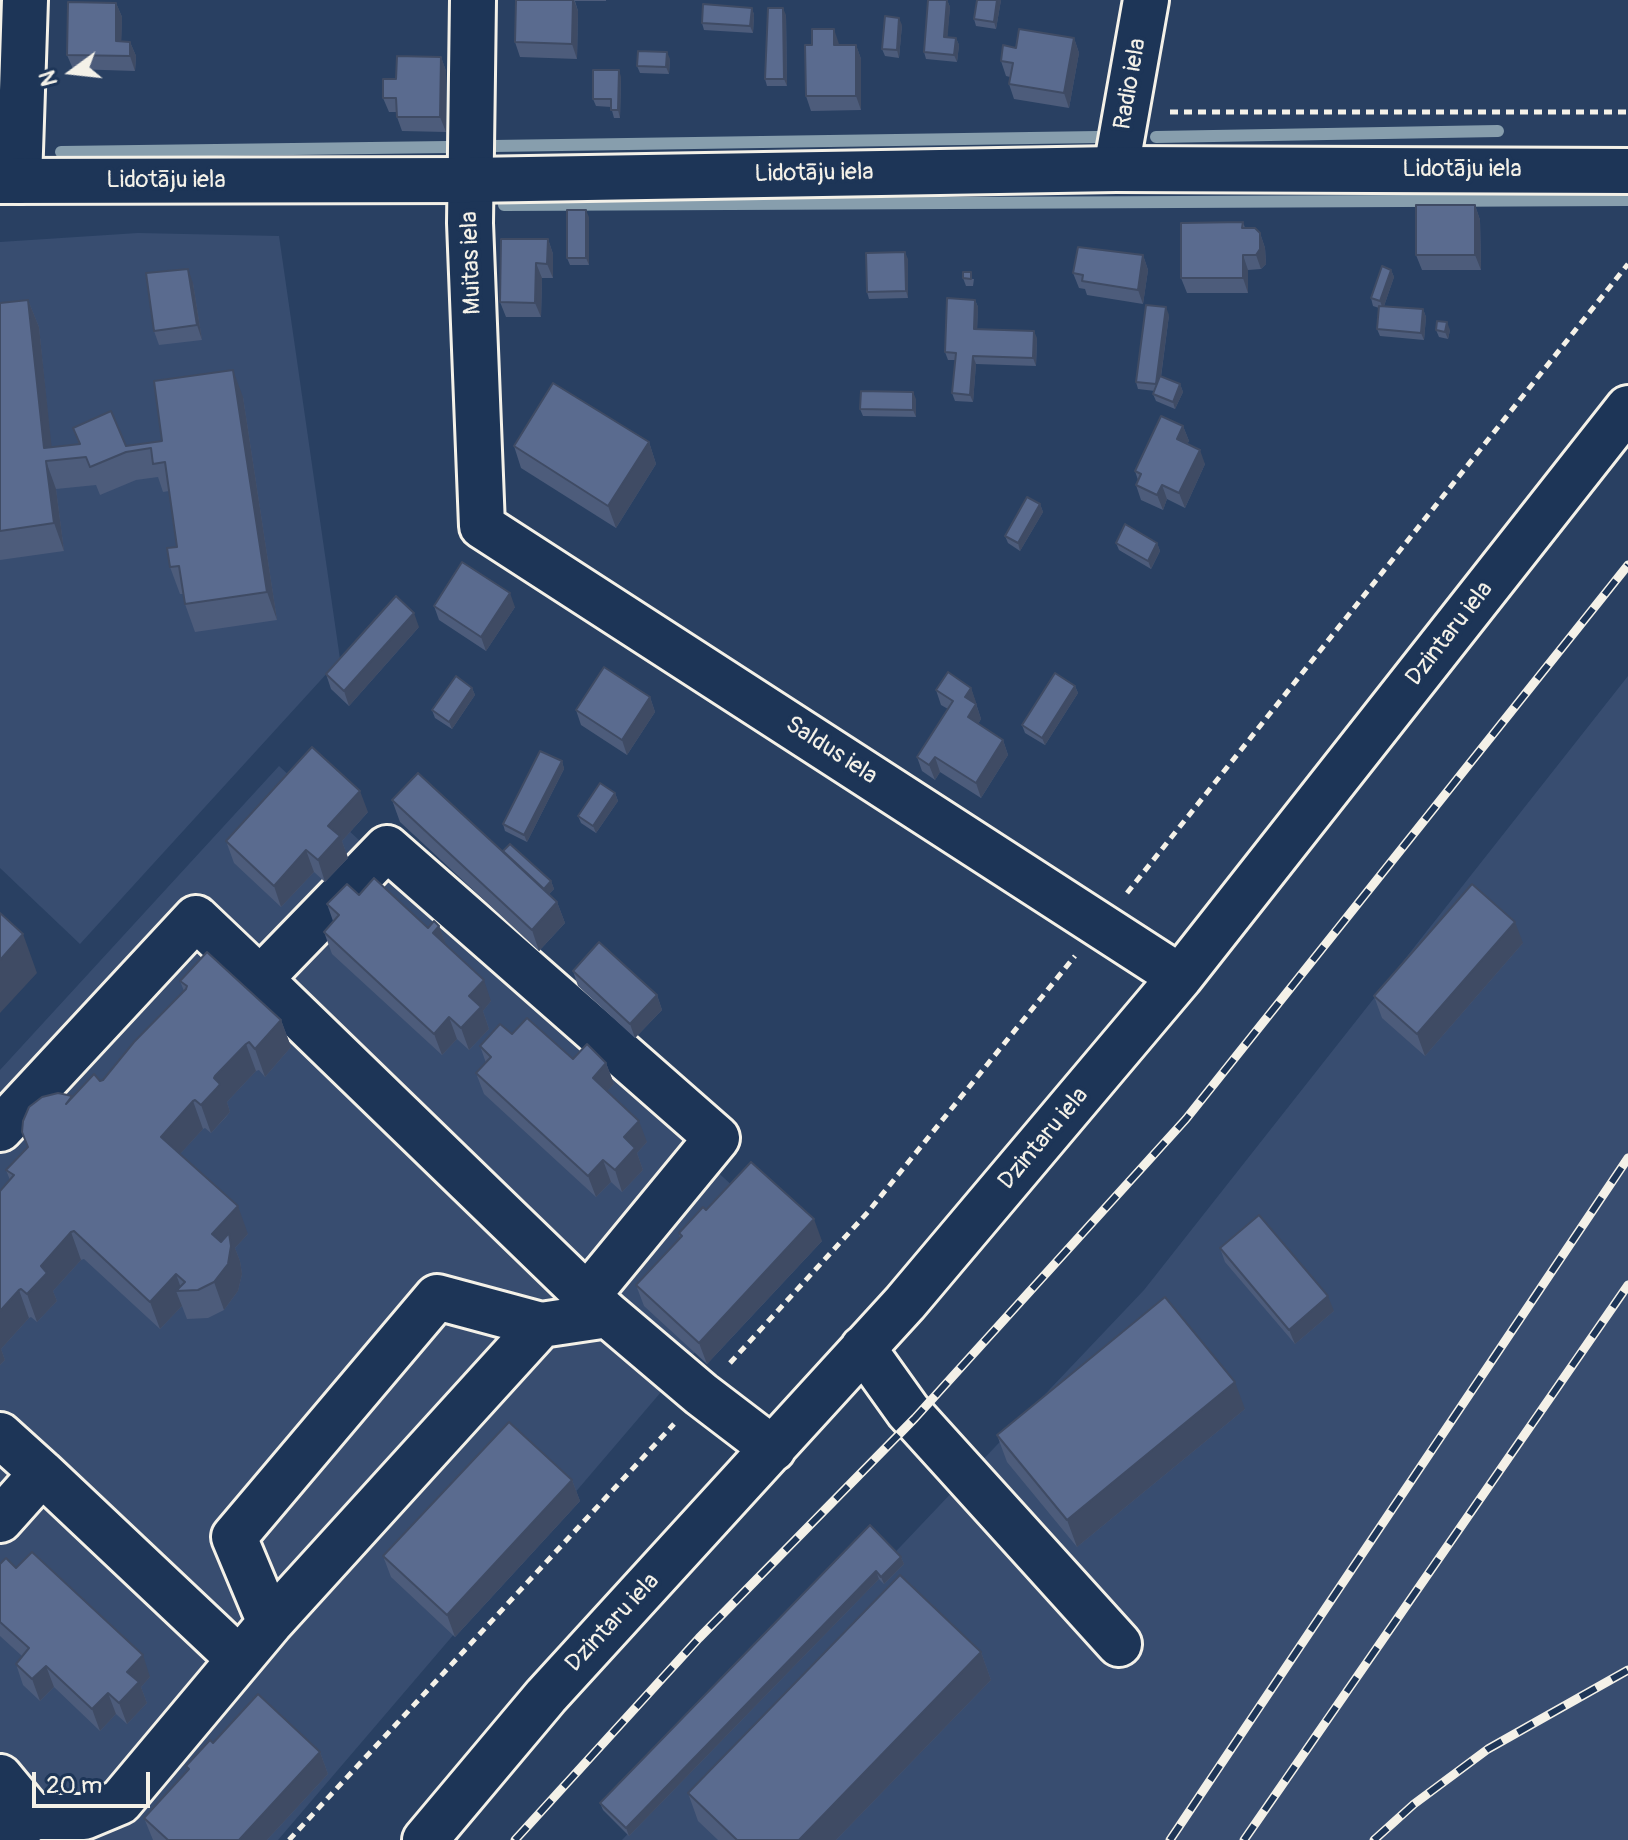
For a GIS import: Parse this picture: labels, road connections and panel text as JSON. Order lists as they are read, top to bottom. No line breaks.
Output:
{"streets":{"street":["Radio iela","Lidotāju iela","Muitas iela","Dzintaru iela","Saldus iela"]},"crossings":[["Radio iela","Lidotāju iela"],["Lidotāju iela","Muitas iela"],["Muitas iela","Saldus iela"],["Dzintaru iela","Saldus iela"]],"scale_bar":"20 m","north":"left"}
